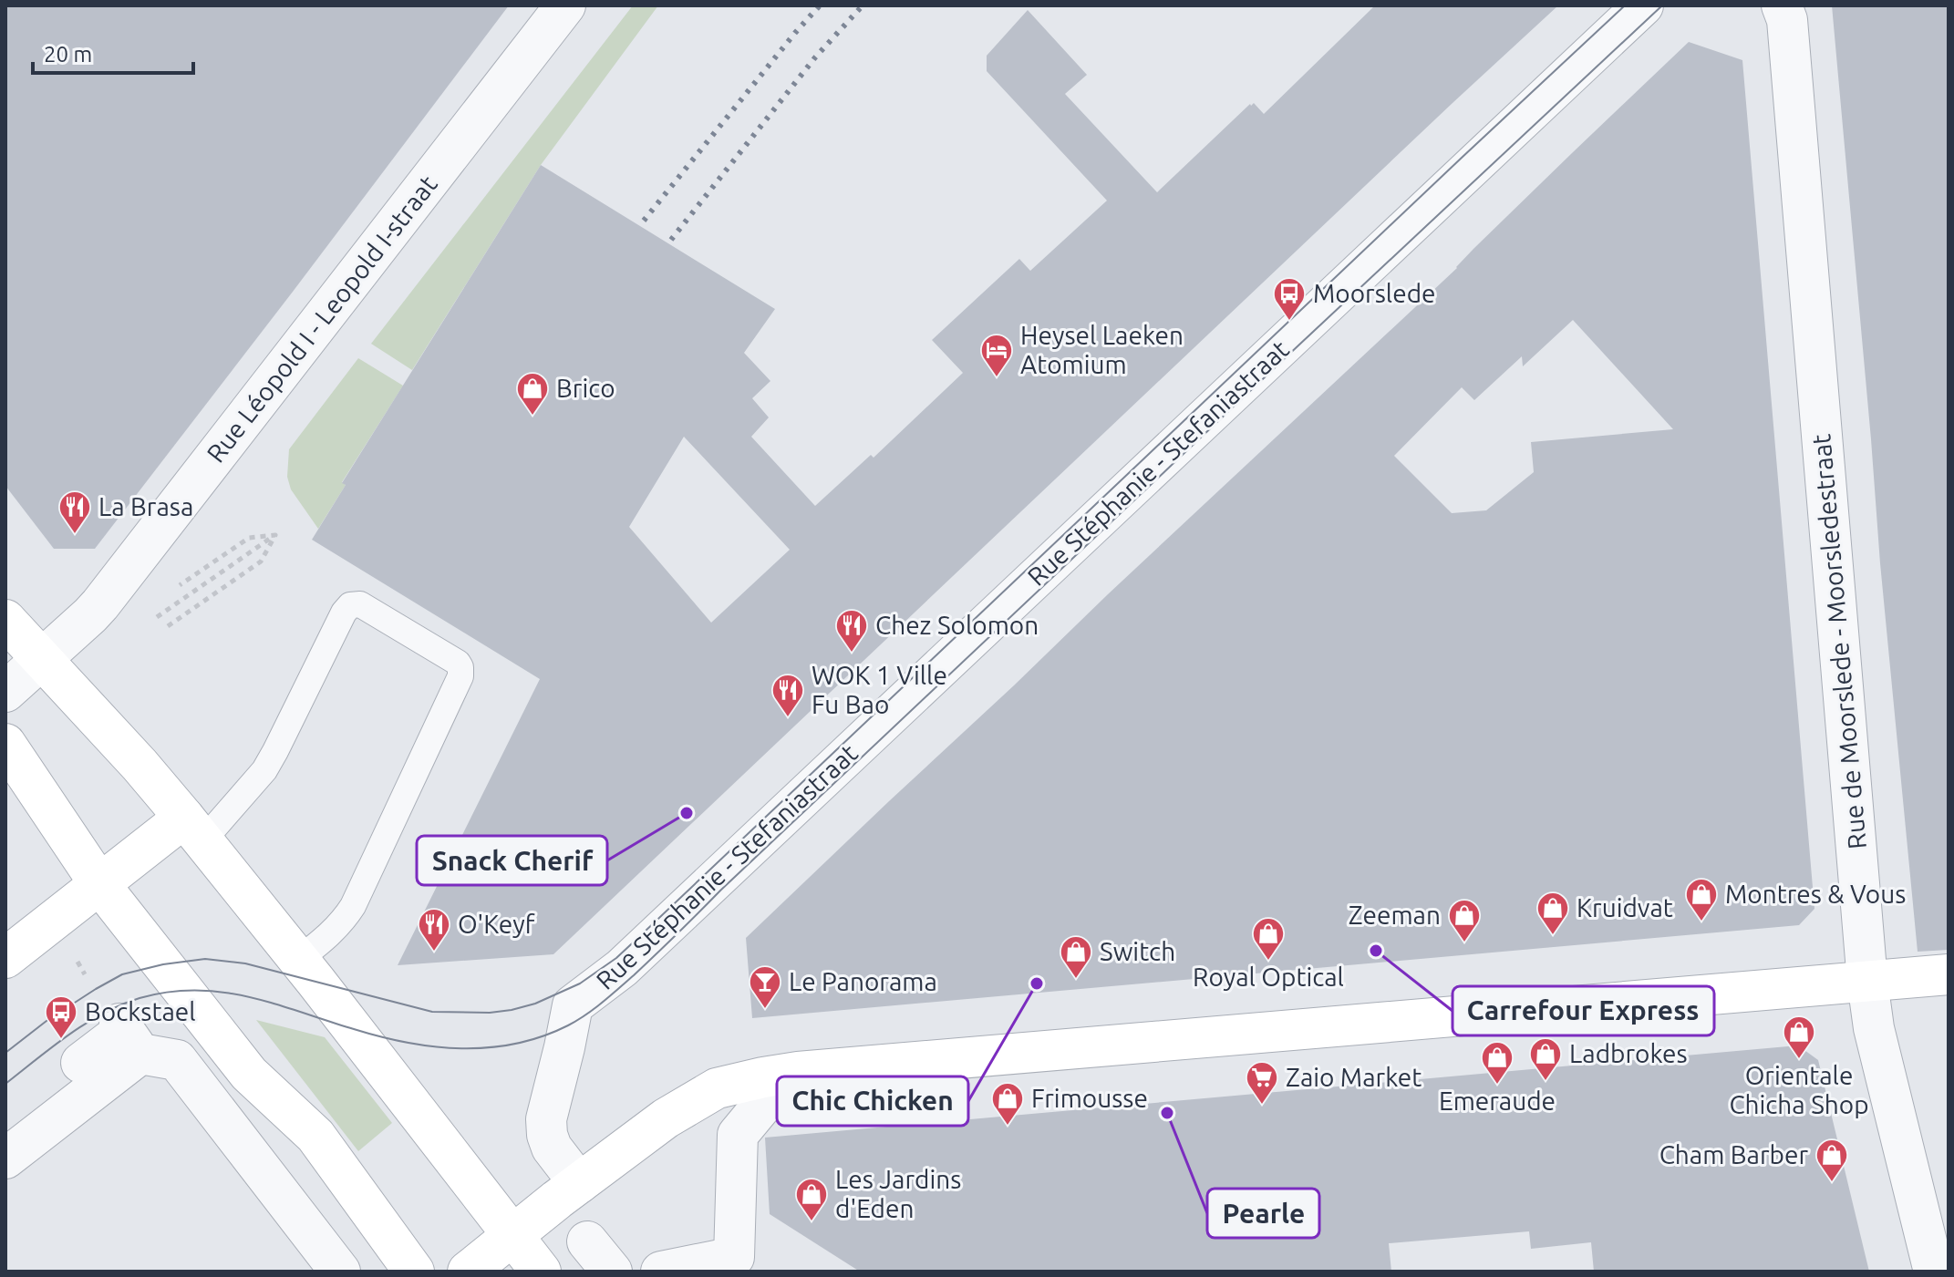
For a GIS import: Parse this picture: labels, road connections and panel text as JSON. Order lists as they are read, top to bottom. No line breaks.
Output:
{"streets":{"street":["Rue Léopold I - Leopold I-straat","Rue Stéphanie - Stefaniastraat","Rue de Moorslede - Moorsledestraat"]},"places":{"bus stop":["Moorslede","Bockstael"],"hotel":["Heysel Laeken Atomium"],"shop":["Brico","Montres & Vous","Kruidvat","Zeeman","Royal Optical","Switch","Orientale Chicha Shop","Ladbrokes","Emeraude","Frimousse","Cham Barber","Les Jardins d'Eden"],"restaurant":["La Brasa","Chez Solomon","WOK 1 Ville Fu Bao","O'Keyf"],"other":["Snack Cherif","Carrefour Express","Chic Chicken","Pearle"],"bar":["Le Panorama"],"supermarket":["Zaio Market"]},"scale_bar":"20 m"}
